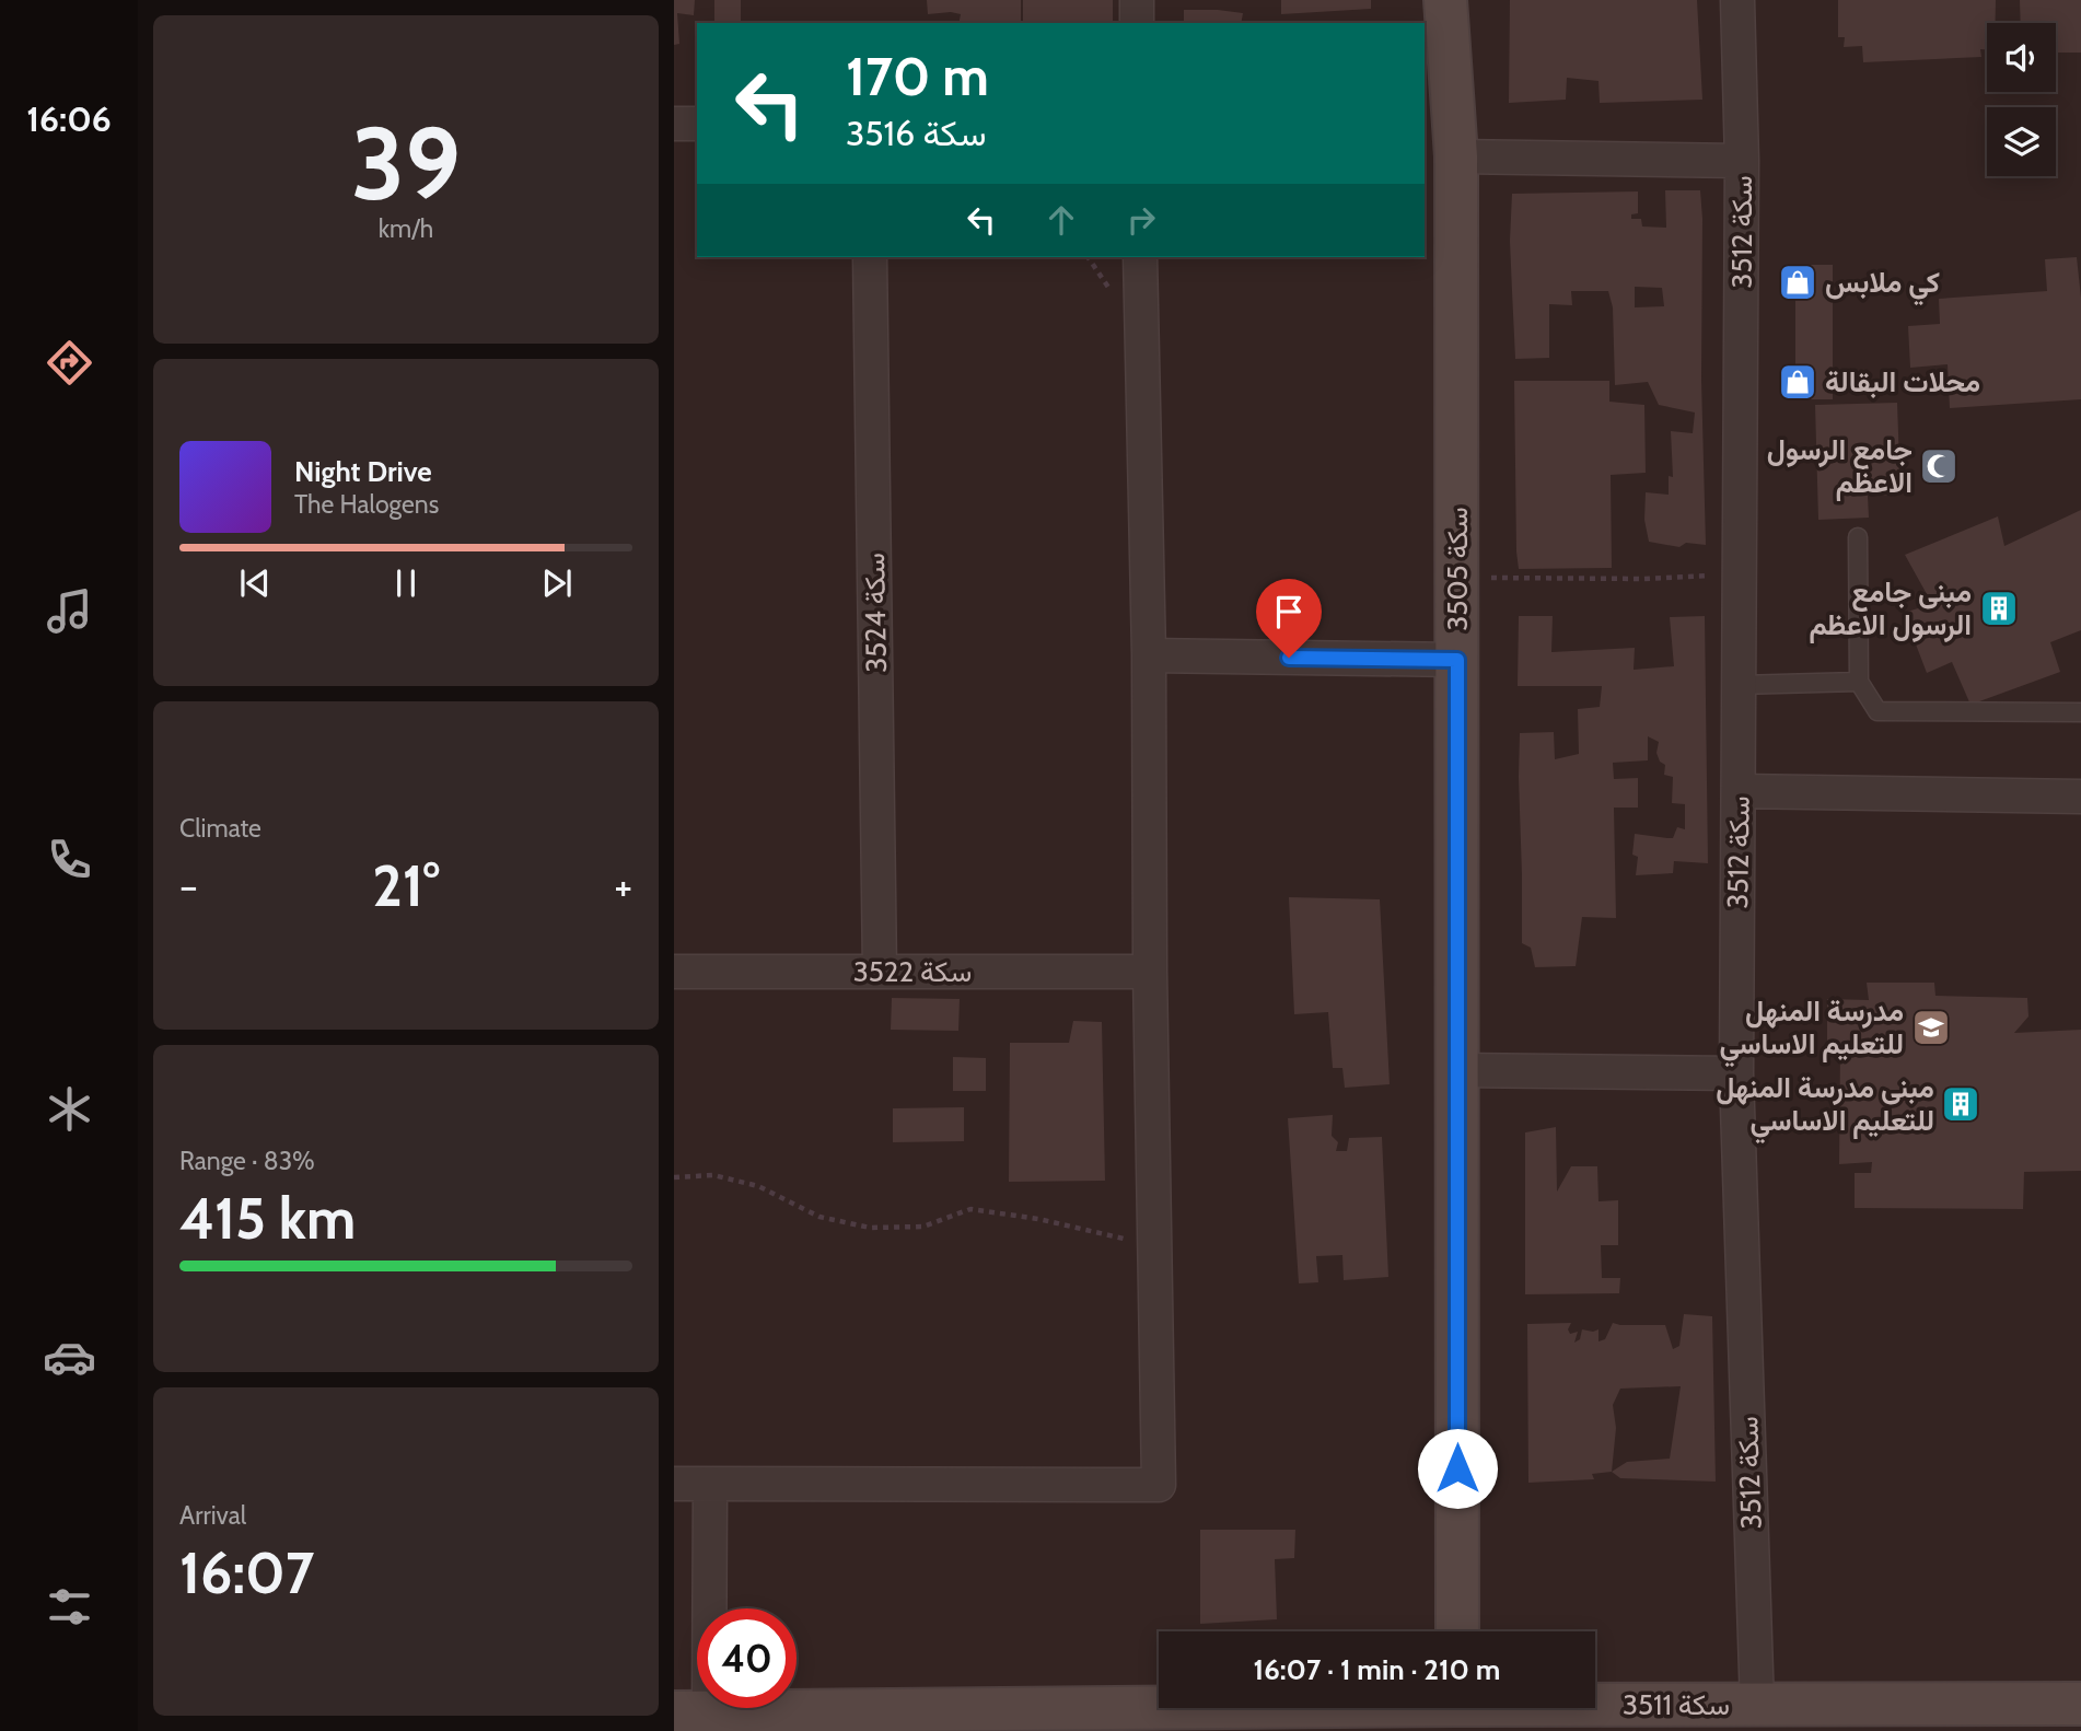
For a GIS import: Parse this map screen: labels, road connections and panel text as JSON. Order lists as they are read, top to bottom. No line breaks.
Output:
{"streets":{"street":["سكة 3512","سكة 3505","سكة 3524","سكة 3522","سكة 3511"]},"crossings":[["سكة 3512","سكة 3511"],["سكة 3524","سكة 3522"]],"places":{"shop":["كي ملابس","محلات البقالة"],"mosque":["جامع الرسول الاعظم"],"building":["مبنى جامع الرسول الاعظم","مبنى مدرسة المنهل للتعليم الاساسي"],"school or university":["مدرسة المنهل للتعليم الاساسي"]},"page":{"tabs":"16:06","tile":[["39","km/h"],"Climate",["Range · 83%","415 km"],["Arrival","16:07"]],"turn":["170 m","سكة 3516"],"song":["Night Drive","The Halogens"],"heat":["−","21°","+"],"limit":"40","trip":"16:07 · 1 min · 210 m"}}
